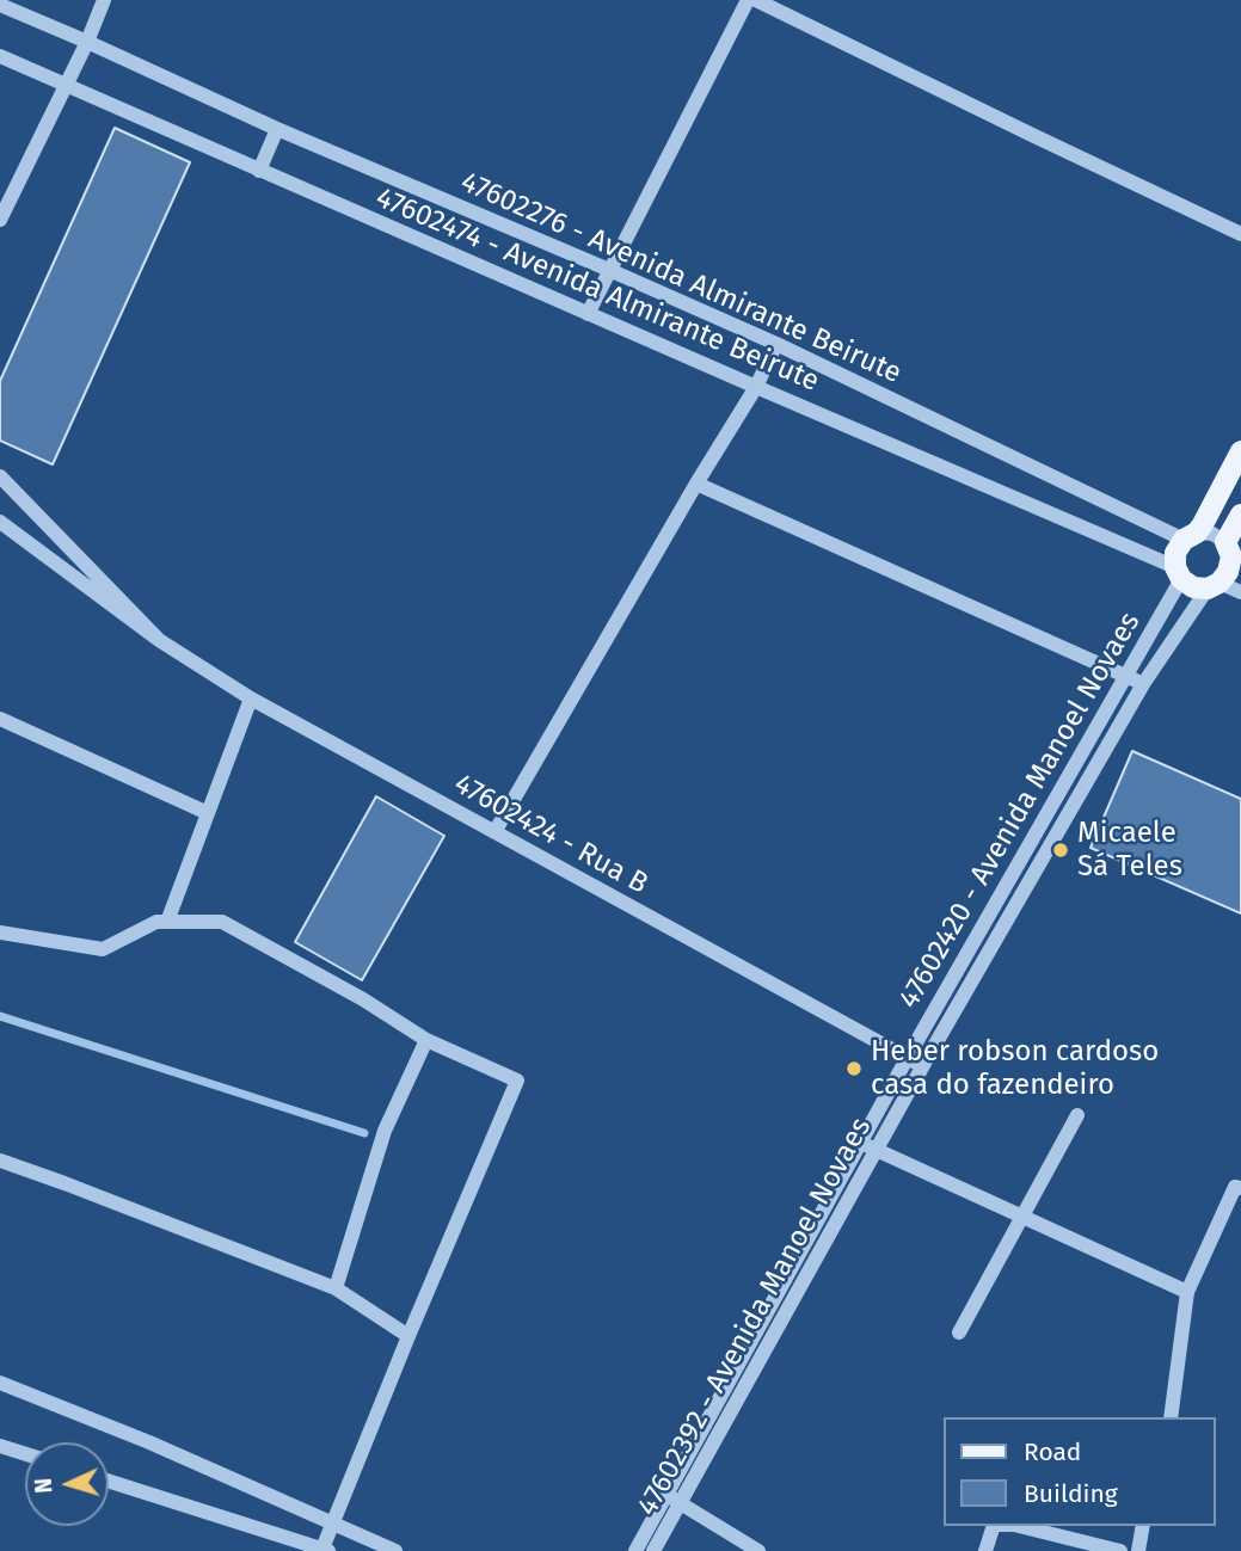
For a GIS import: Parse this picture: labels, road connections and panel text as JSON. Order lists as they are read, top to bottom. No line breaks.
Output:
{"streets":{"street":["47602276 - Avenida Almirante Beirute","47602474 - Avenida Almirante Beirute","47602420 - Avenida Manoel Novaes","47602424 - Rua B","47602392 - Avenida Manoel Novaes"]},"crossings":[["47602276 - Avenida Almirante Beirute","47602474 - Avenida Almirante Beirute"],["47602276 - Avenida Almirante Beirute","47602420 - Avenida Manoel Novaes"],["47602276 - Avenida Almirante Beirute","47602392 - Avenida Manoel Novaes"],["47602474 - Avenida Almirante Beirute","47602420 - Avenida Manoel Novaes"],["47602474 - Avenida Almirante Beirute","47602392 - Avenida Manoel Novaes"],["47602420 - Avenida Manoel Novaes","47602424 - Rua B"],["47602420 - Avenida Manoel Novaes","47602392 - Avenida Manoel Novaes"],["47602424 - Rua B","47602392 - Avenida Manoel Novaes"]],"places":["Micaele Sá Teles","Heber robson cardoso casa do fazendeiro"],"legend":["Road","Building"],"north":"left"}
